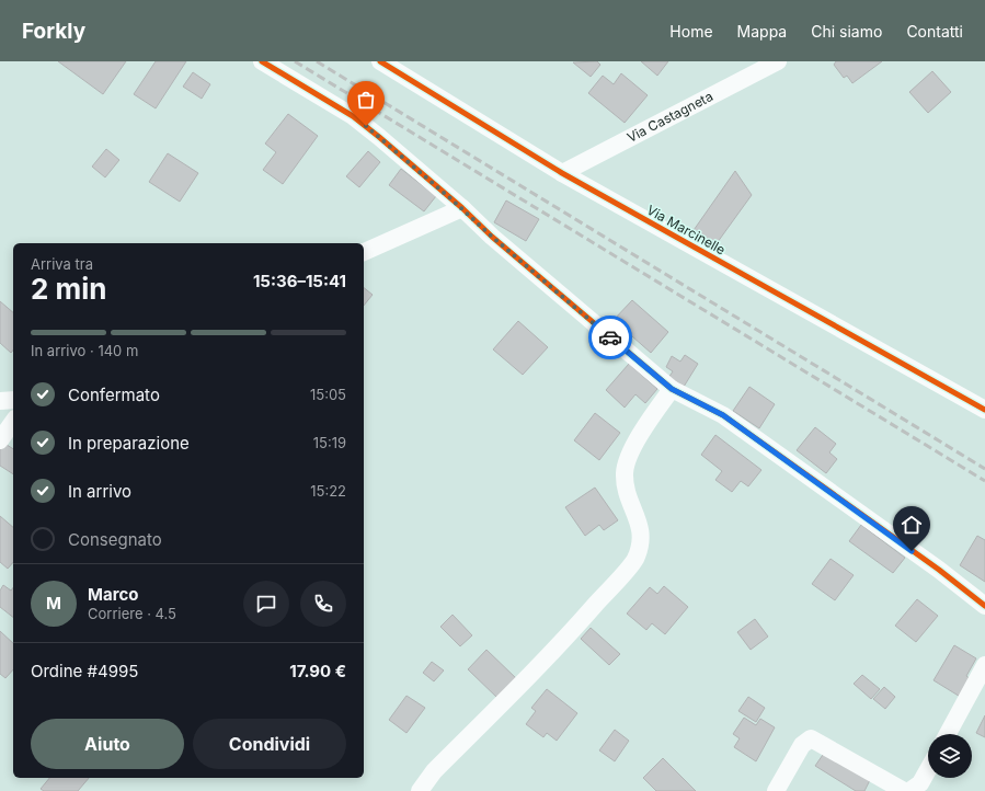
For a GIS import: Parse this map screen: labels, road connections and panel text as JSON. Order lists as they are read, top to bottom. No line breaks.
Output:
{"streets":{"street":["Via Castagneta","Via Marcinelle"]},"crossings":[["Via Castagneta","Via Marcinelle"]],"page":{"header":"Forkly","nav":["Home","Mappa","Chi siamo","Contatti"],"heading":["2 min","Arriva tra","15:36–15:41"],"panel":["Marco","Corriere · 4.5","Ordine #4995","17.90 €"],"bar":"In arrivo · 140 m","list":[["Confermato","15:05"],["In preparazione","15:19"],["In arrivo","15:22"],"Consegnato"],"round":"M","buttons":["Aiuto","Condividi"]}}
